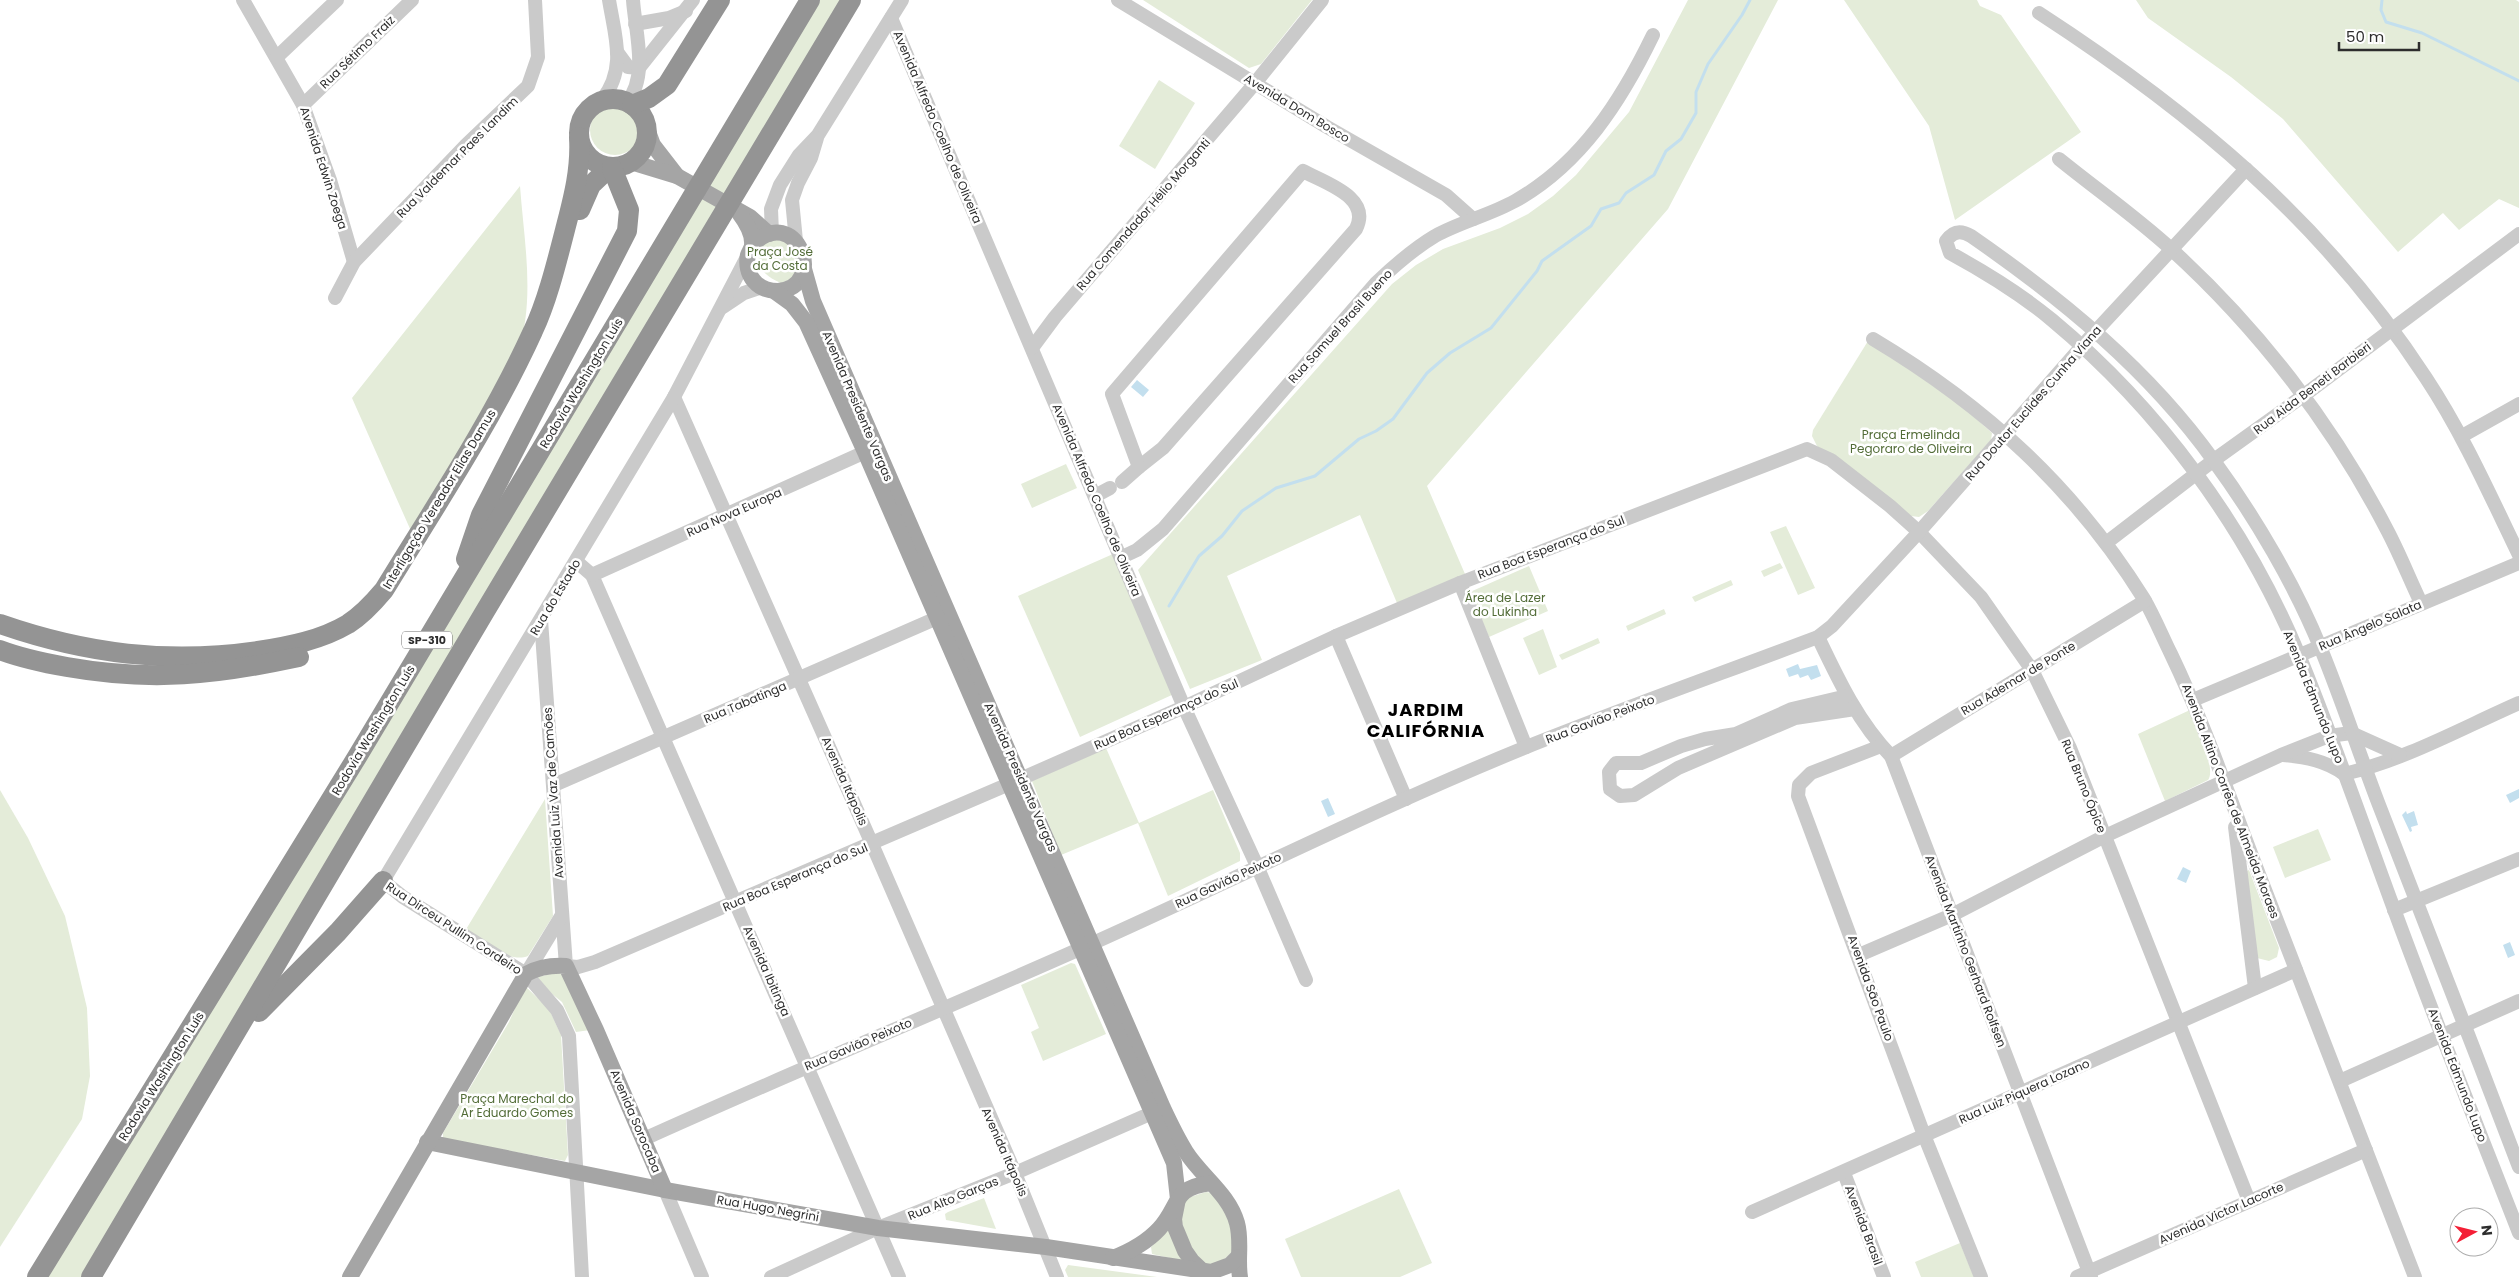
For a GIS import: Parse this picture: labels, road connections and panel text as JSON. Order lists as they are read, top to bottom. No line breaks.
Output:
{"streets":{"highway":["Rodovia Washington Luís","Interligação Vereador Elias Damus","SP-310"],"main road":["Avenida Presidente Vargas","Rua Boa Esperança do Sul","Avenida Sorocaba","Rua Hugo Negrini"],"street":["Rua Sétimo Fraiz","Avenida Dom Bosco","Avenida Alfredo Coelho de Oliveira","Rua Valdemar Paes Landim","Avenida Edwin Zoega","Rua Comendador Hélio Morganti","Rua Samuel Brasil Bueno","Rua Aida Beneti Barbieri","Rua Doutor Euclides Cunha Viana","Rua Nova Europa","Rua do Estado","Rua Ângelo Salata","Rua Ademar de Ponte","Avenida Edmundo Lupo","Rua Tabatinga","Rua Gavião Peixoto","Avenida Itápolis","Rua Bruno Ópice","Avenida Luiz Vaz de Camões","Avenida Altino Corrêa de Almeida Moraes","Rua Dirceu Pullim Cordeiro","Avenida Martinho Gerhard Rolfsen","Avenida Ibitinga","Avenida São Paulo","Rua Luiz Piquera Lozano","Rua Alto Garças","Avenida Victor Lacorte","Avenida Brasil"]},"crossings":[["Rua Sétimo Fraiz","Avenida Edwin Zoega"],["Avenida Dom Bosco","Rua Comendador Hélio Morganti"],["Avenida Dom Bosco","Rua Samuel Brasil Bueno"],["Avenida Alfredo Coelho de Oliveira","Rua Comendador Hélio Morganti"],["Avenida Alfredo Coelho de Oliveira","Rua Samuel Brasil Bueno"],["Avenida Alfredo Coelho de Oliveira","Rua Boa Esperança do Sul"],["Avenida Alfredo Coelho de Oliveira","Rua Gavião Peixoto"],["Rua Valdemar Paes Landim","Avenida Edwin Zoega"],["Rua Aida Beneti Barbieri","Avenida Edmundo Lupo"],["Rua Aida Beneti Barbieri","Avenida Altino Corrêa de Almeida Moraes"],["Rua Doutor Euclides Cunha Viana","Avenida Edmundo Lupo"],["Rua Doutor Euclides Cunha Viana","Rua Gavião Peixoto"],["Rua Doutor Euclides Cunha Viana","Rua Bruno Ópice"],["Rua Doutor Euclides Cunha Viana","Avenida Altino Corrêa de Almeida Moraes"],["Rua Doutor Euclides Cunha Viana","Avenida Martinho Gerhard Rolfsen"],["Avenida Presidente Vargas","Rua Nova Europa"],["Avenida Presidente Vargas","Rua Boa Esperança do Sul"],["Avenida Presidente Vargas","Rua do Estado"],["Avenida Presidente Vargas","Rua Tabatinga"],["Avenida Presidente Vargas","Rua Gavião Peixoto"],["Avenida Presidente Vargas","Rua Alto Garças"],["Avenida Presidente Vargas","Rua Hugo Negrini"],["Rua Nova Europa","Avenida Itápolis"],["Rua Nova Europa","Avenida Ibitinga"],["Rua Boa Esperança do Sul","Avenida Itápolis"],["Rua Boa Esperança do Sul","Rua Bruno Ópice"],["Rua Boa Esperança do Sul","Avenida Luiz Vaz de Camões"],["Rua Boa Esperança do Sul","Rua Dirceu Pullim Cordeiro"],["Rua Boa Esperança do Sul","Avenida Ibitinga"],["Rua Boa Esperança do Sul","Avenida Sorocaba"],["Rua do Estado","Avenida Itápolis"],["Rua do Estado","Avenida Luiz Vaz de Camões"],["Rua do Estado","Rua Dirceu Pullim Cordeiro"],["Rua do Estado","Avenida Ibitinga"],["Rua Ângelo Salata","Avenida Edmundo Lupo"],["Rua Ângelo Salata","Avenida Altino Corrêa de Almeida Moraes"],["Rua Ademar de Ponte","Rua Bruno Ópice"],["Rua Ademar de Ponte","Avenida Altino Corrêa de Almeida Moraes"],["Rua Ademar de Ponte","Avenida Martinho Gerhard Rolfsen"],["Rua Ademar de Ponte","Avenida São Paulo"],["Rua Tabatinga","Avenida Itápolis"],["Rua Tabatinga","Avenida Luiz Vaz de Camões"],["Rua Tabatinga","Avenida Ibitinga"],["Rua Gavião Peixoto","Avenida Itápolis"],["Rua Gavião Peixoto","Avenida Martinho Gerhard Rolfsen"],["Rua Gavião Peixoto","Avenida Ibitinga"],["Rua Gavião Peixoto","Avenida Sorocaba"],["Avenida Itápolis","Rua Alto Garças"],["Avenida Itápolis","Rua Hugo Negrini"],["Rua Bruno Ópice","Rua Luiz Piquera Lozano"],["Rua Bruno Ópice","Avenida Victor Lacorte"],["Avenida Luiz Vaz de Camões","Avenida Sorocaba"],["Avenida Altino Corrêa de Almeida Moraes","Rua Luiz Piquera Lozano"],["Avenida Altino Corrêa de Almeida Moraes","Avenida Victor Lacorte"],["Avenida Martinho Gerhard Rolfsen","Avenida São Paulo"],["Avenida Martinho Gerhard Rolfsen","Rua Luiz Piquera Lozano"],["Avenida Martinho Gerhard Rolfsen","Avenida Victor Lacorte"],["Avenida Ibitinga","Rua Alto Garças"],["Avenida Ibitinga","Rua Hugo Negrini"],["Avenida São Paulo","Rua Luiz Piquera Lozano"],["Rua Luiz Piquera Lozano","Avenida Brasil"],["Avenida Sorocaba","Rua Hugo Negrini"],["Rua Alto Garças","Rua Hugo Negrini"]],"districts":["JARDIM CALIFÓRNIA"],"parks":["Praça José da Costa","Praça Ermelinda Pegoraro de Oliveira","Área de Lazer do Lukinha","Praça Marechal do Ar Eduardo Gomes"],"scale_bar":"50 m","north":"right"}
